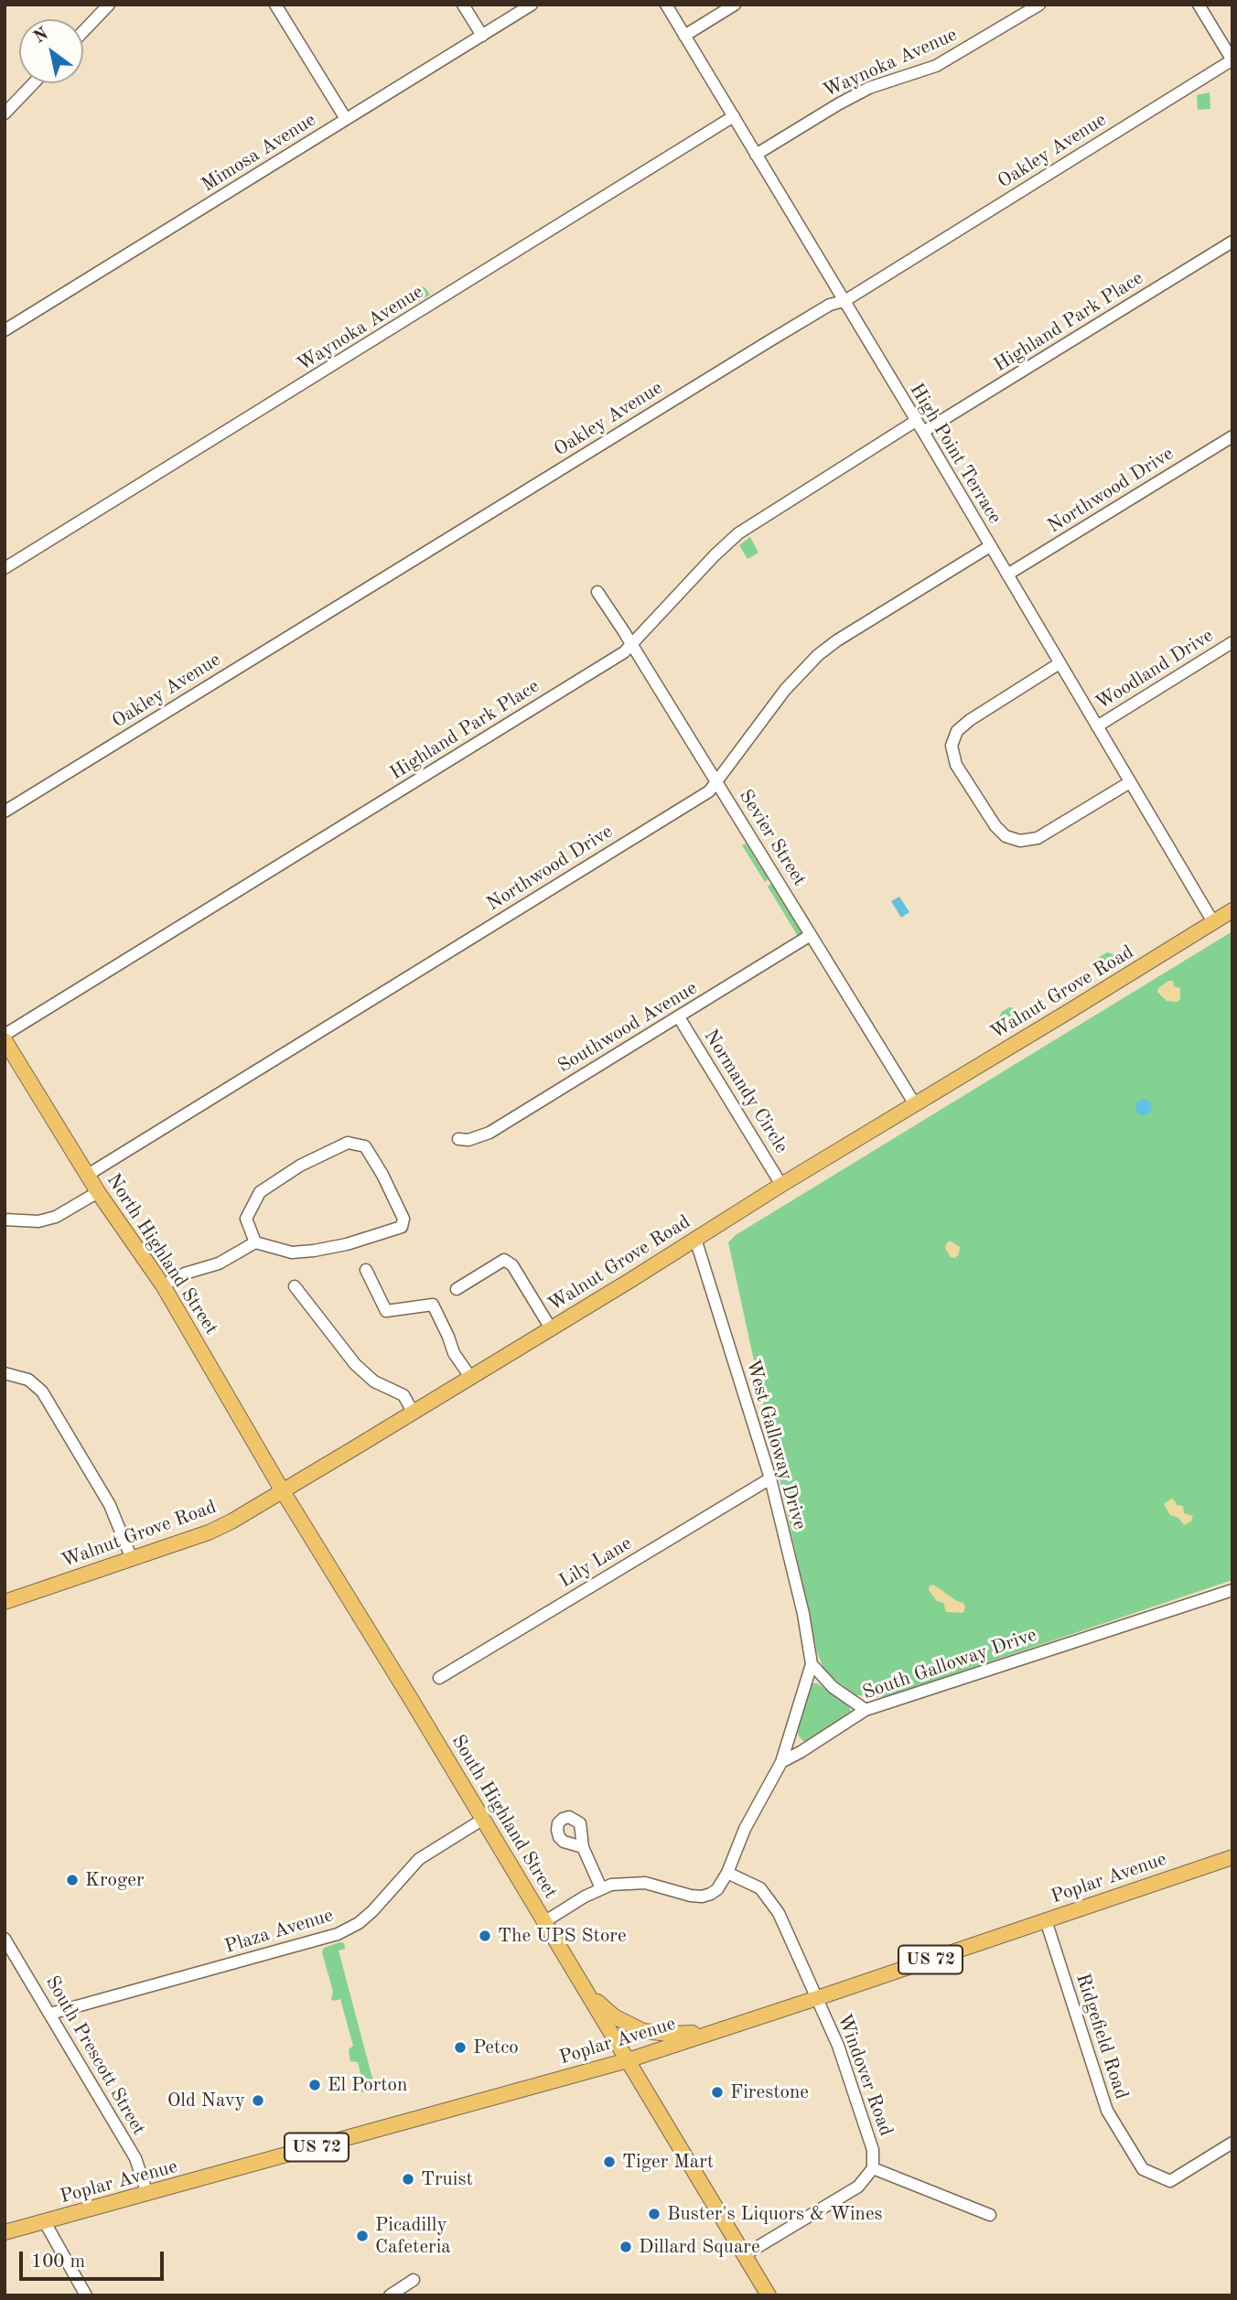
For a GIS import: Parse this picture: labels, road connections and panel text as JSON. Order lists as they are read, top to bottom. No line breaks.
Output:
{"streets":{"main road":["Walnut Grove Road","North Highland Street","South Highland Street","Poplar Avenue","US 72"],"street":["Waynoka Avenue","Oakley Avenue","Mimosa Avenue","Highland Park Place","High Point Terrace","Northwood Drive","Woodland Drive","Sevier Street","Southwood Avenue","Normandy Circle","West Galloway Drive","Lily Lane","South Galloway Drive","Plaza Avenue","Ridgefield Road","South Prescott Street","Windover Road"]},"crossings":[["Waynoka Avenue","High Point Terrace"],["Oakley Avenue","High Point Terrace"],["Highland Park Place","High Point Terrace"],["Highland Park Place","Sevier Street"],["High Point Terrace","Northwood Drive"],["High Point Terrace","Woodland Drive"],["High Point Terrace","Walnut Grove Road"],["Northwood Drive","Sevier Street"],["Northwood Drive","North Highland Street"],["Sevier Street","Walnut Grove Road"],["Sevier Street","Southwood Avenue"],["Walnut Grove Road","Normandy Circle"],["Walnut Grove Road","North Highland Street"],["Walnut Grove Road","West Galloway Drive"],["Walnut Grove Road","South Highland Street"],["Southwood Avenue","Normandy Circle"],["North Highland Street","South Highland Street"],["West Galloway Drive","Lily Lane"],["West Galloway Drive","South Galloway Drive"],["South Highland Street","Poplar Avenue"],["South Highland Street","Plaza Avenue"],["Poplar Avenue","Ridgefield Road"],["Poplar Avenue","South Prescott Street"],["Poplar Avenue","Windover Road"],["Plaza Avenue","South Prescott Street"]],"places":["Kroger","The UPS Store","Petco","El Porton","Firestone","Old Navy","Tiger Mart","Truist","Buster's Liquors & Wines","Picadilly Cafeteria","Dillard Square"],"scale_bar":"100 m","north":"top left"}
